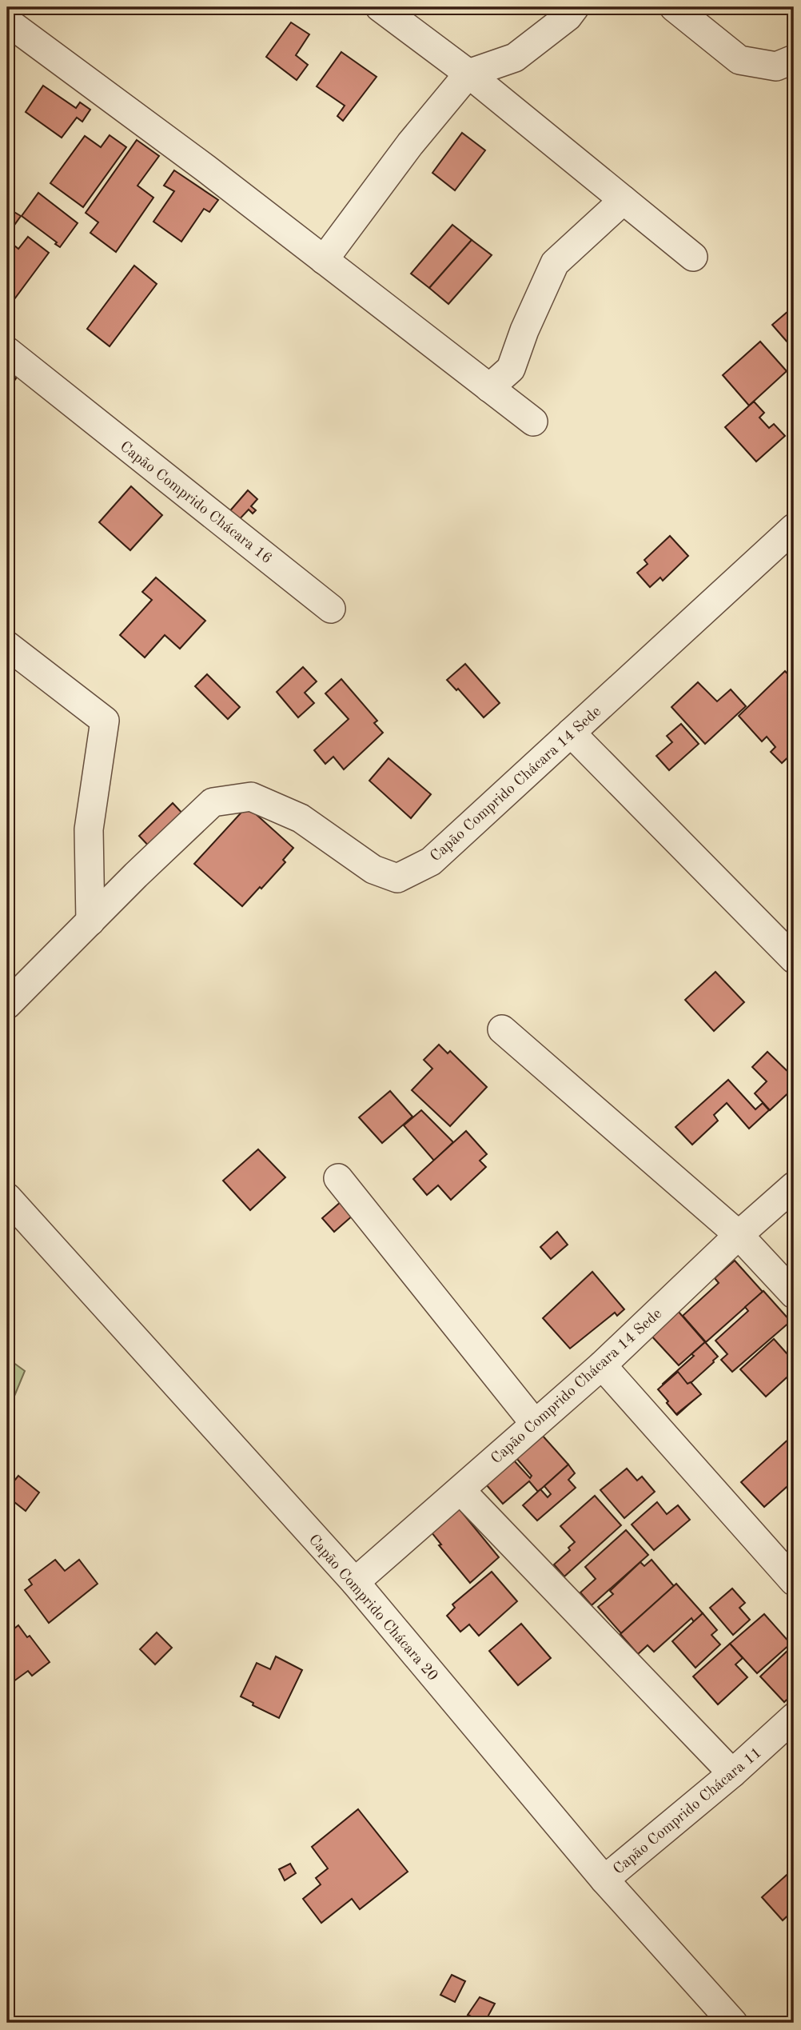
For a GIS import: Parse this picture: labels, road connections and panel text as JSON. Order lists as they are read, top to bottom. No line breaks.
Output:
{"streets":{"street":["Capão Comprido Chácara 16","Capão Comprido Chácara 14 Sede","Capão Comprido Chácara 20","Capão Comprido Chácara 11"]},"crossings":[["Capão Comprido Chácara 14 Sede","Capão Comprido Chácara 20"],["Capão Comprido Chácara 20","Capão Comprido Chácara 11"]]}
